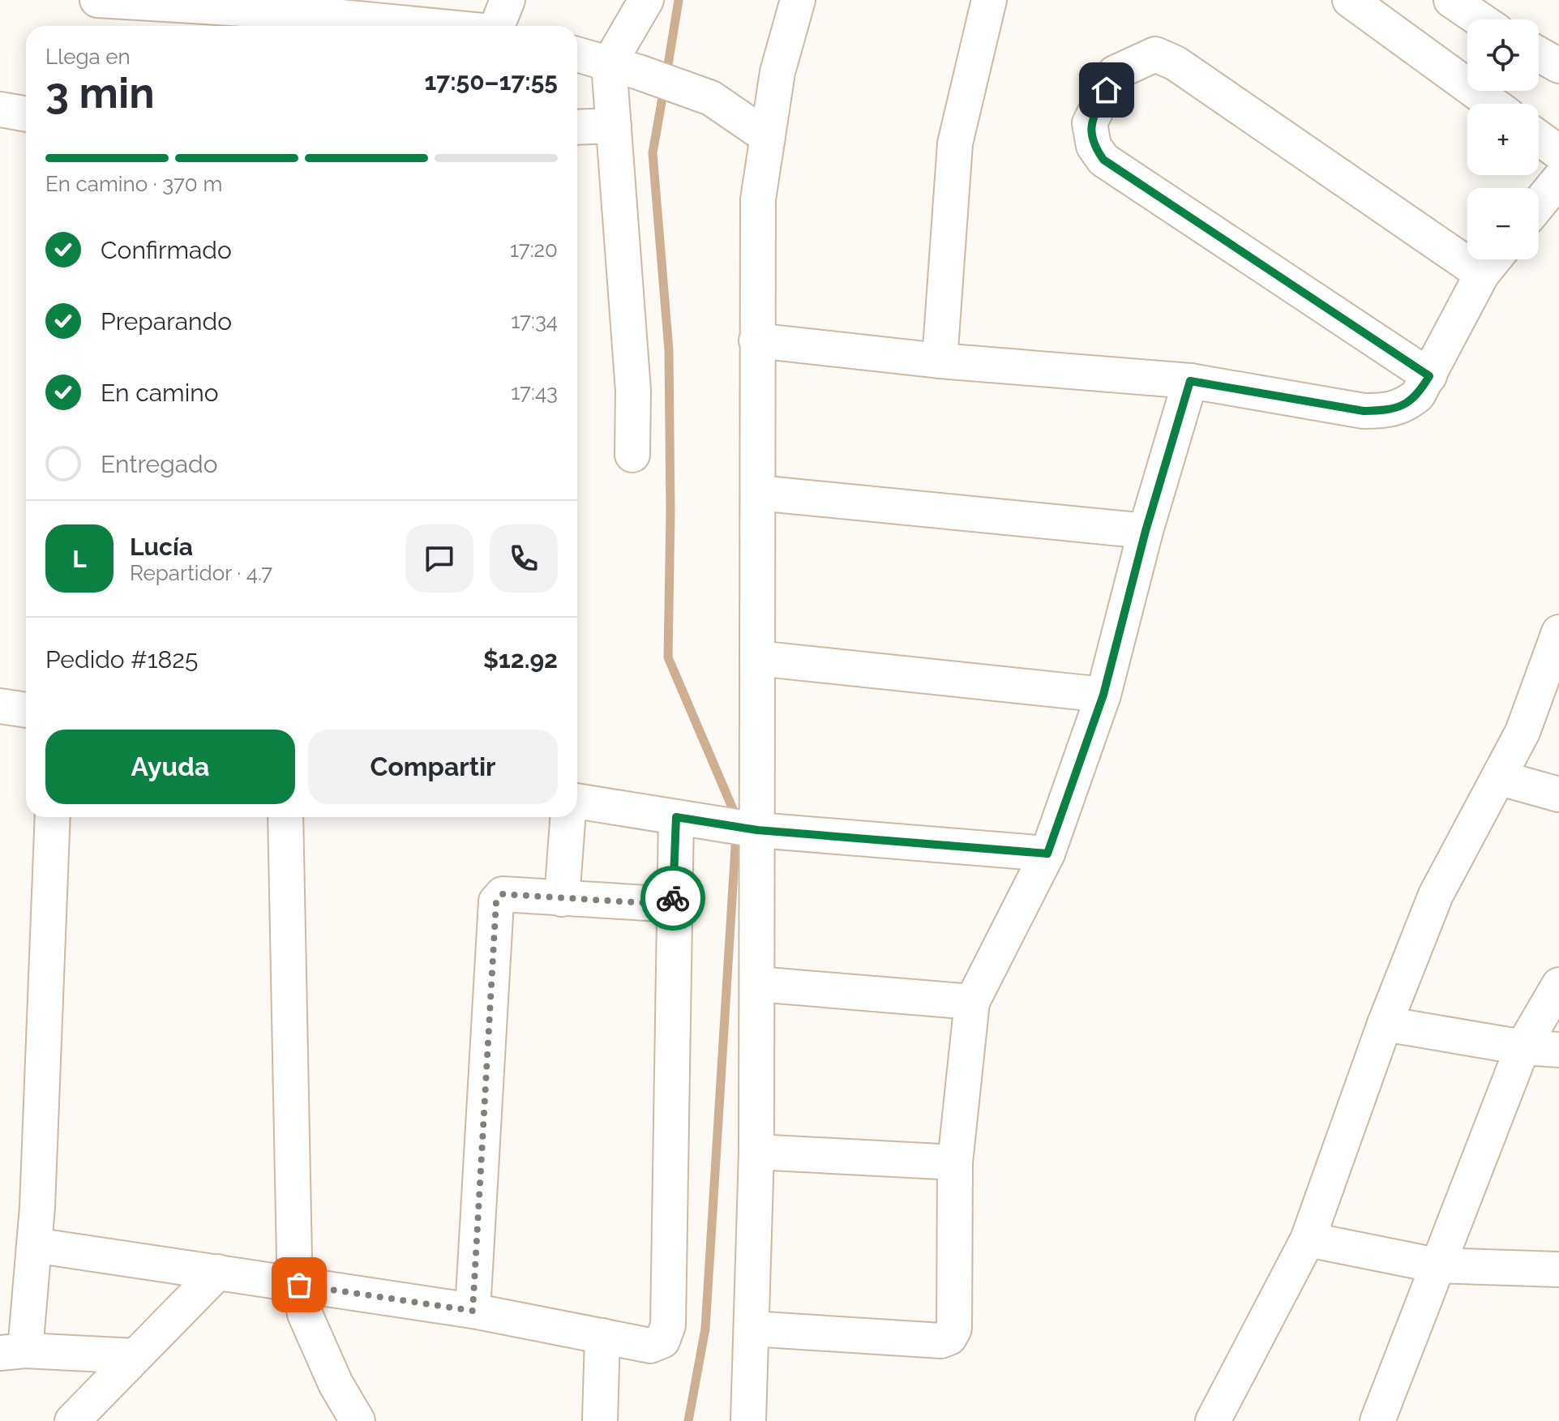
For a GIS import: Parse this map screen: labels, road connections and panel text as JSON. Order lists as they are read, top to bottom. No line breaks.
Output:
{"page":{"map_buttons":["+","−"],"heading":["3 min","Llega en","17:50–17:55"],"panel":["Lucía","Repartidor · 4.7","Pedido #1825","$12.92"],"bar":"En camino · 370 m","list":[["Confirmado","17:20"],["Preparando","17:34"],["En camino","17:43"],"Entregado"],"round":"L","buttons":["Ayuda","Compartir"]}}
